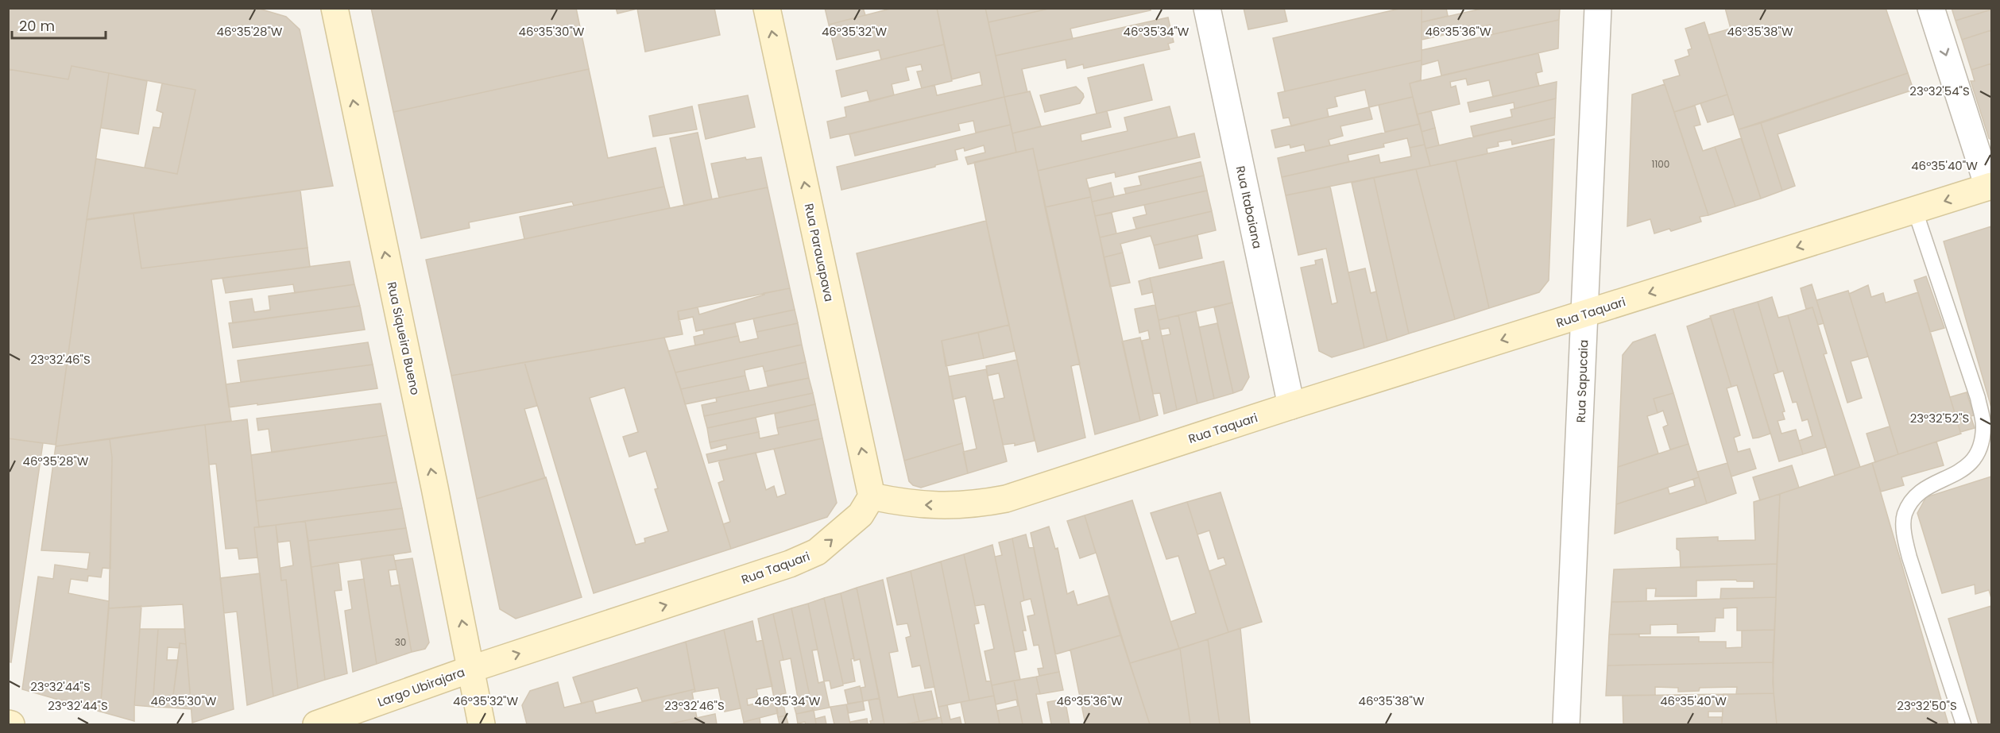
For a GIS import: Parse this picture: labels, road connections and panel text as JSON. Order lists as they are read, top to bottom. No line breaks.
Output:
{"streets":{"main road":["Rua Parauapava","Rua Taquari","Rua Siqueira Bueno","Largo Ubirajara"],"street":["Rua Itabaiana","Rua Sapucaia"]},"crossings":[["Rua Itabaiana","Rua Taquari"],["Rua Parauapava","Rua Taquari"],["Rua Taquari","Rua Siqueira Bueno"],["Rua Taquari","Rua Sapucaia"],["Rua Taquari","Largo Ubirajara"],["Rua Siqueira Bueno","Largo Ubirajara"]],"one_way":["Rua Parauapava","Rua Siqueira Bueno"],"house_numbers":["1100","30"],"scale_bar":"20 m","coordinates":["46°35'28\"W","46°35'30\"W","46°35'32\"W","46°35'34\"W","46°35'36\"W","46°35'38\"W","23°32'54\"S","46°35'40\"W","23°32'46\"S","23°32'52\"S","23°32'44\"S","23°32'50\"S"]}
